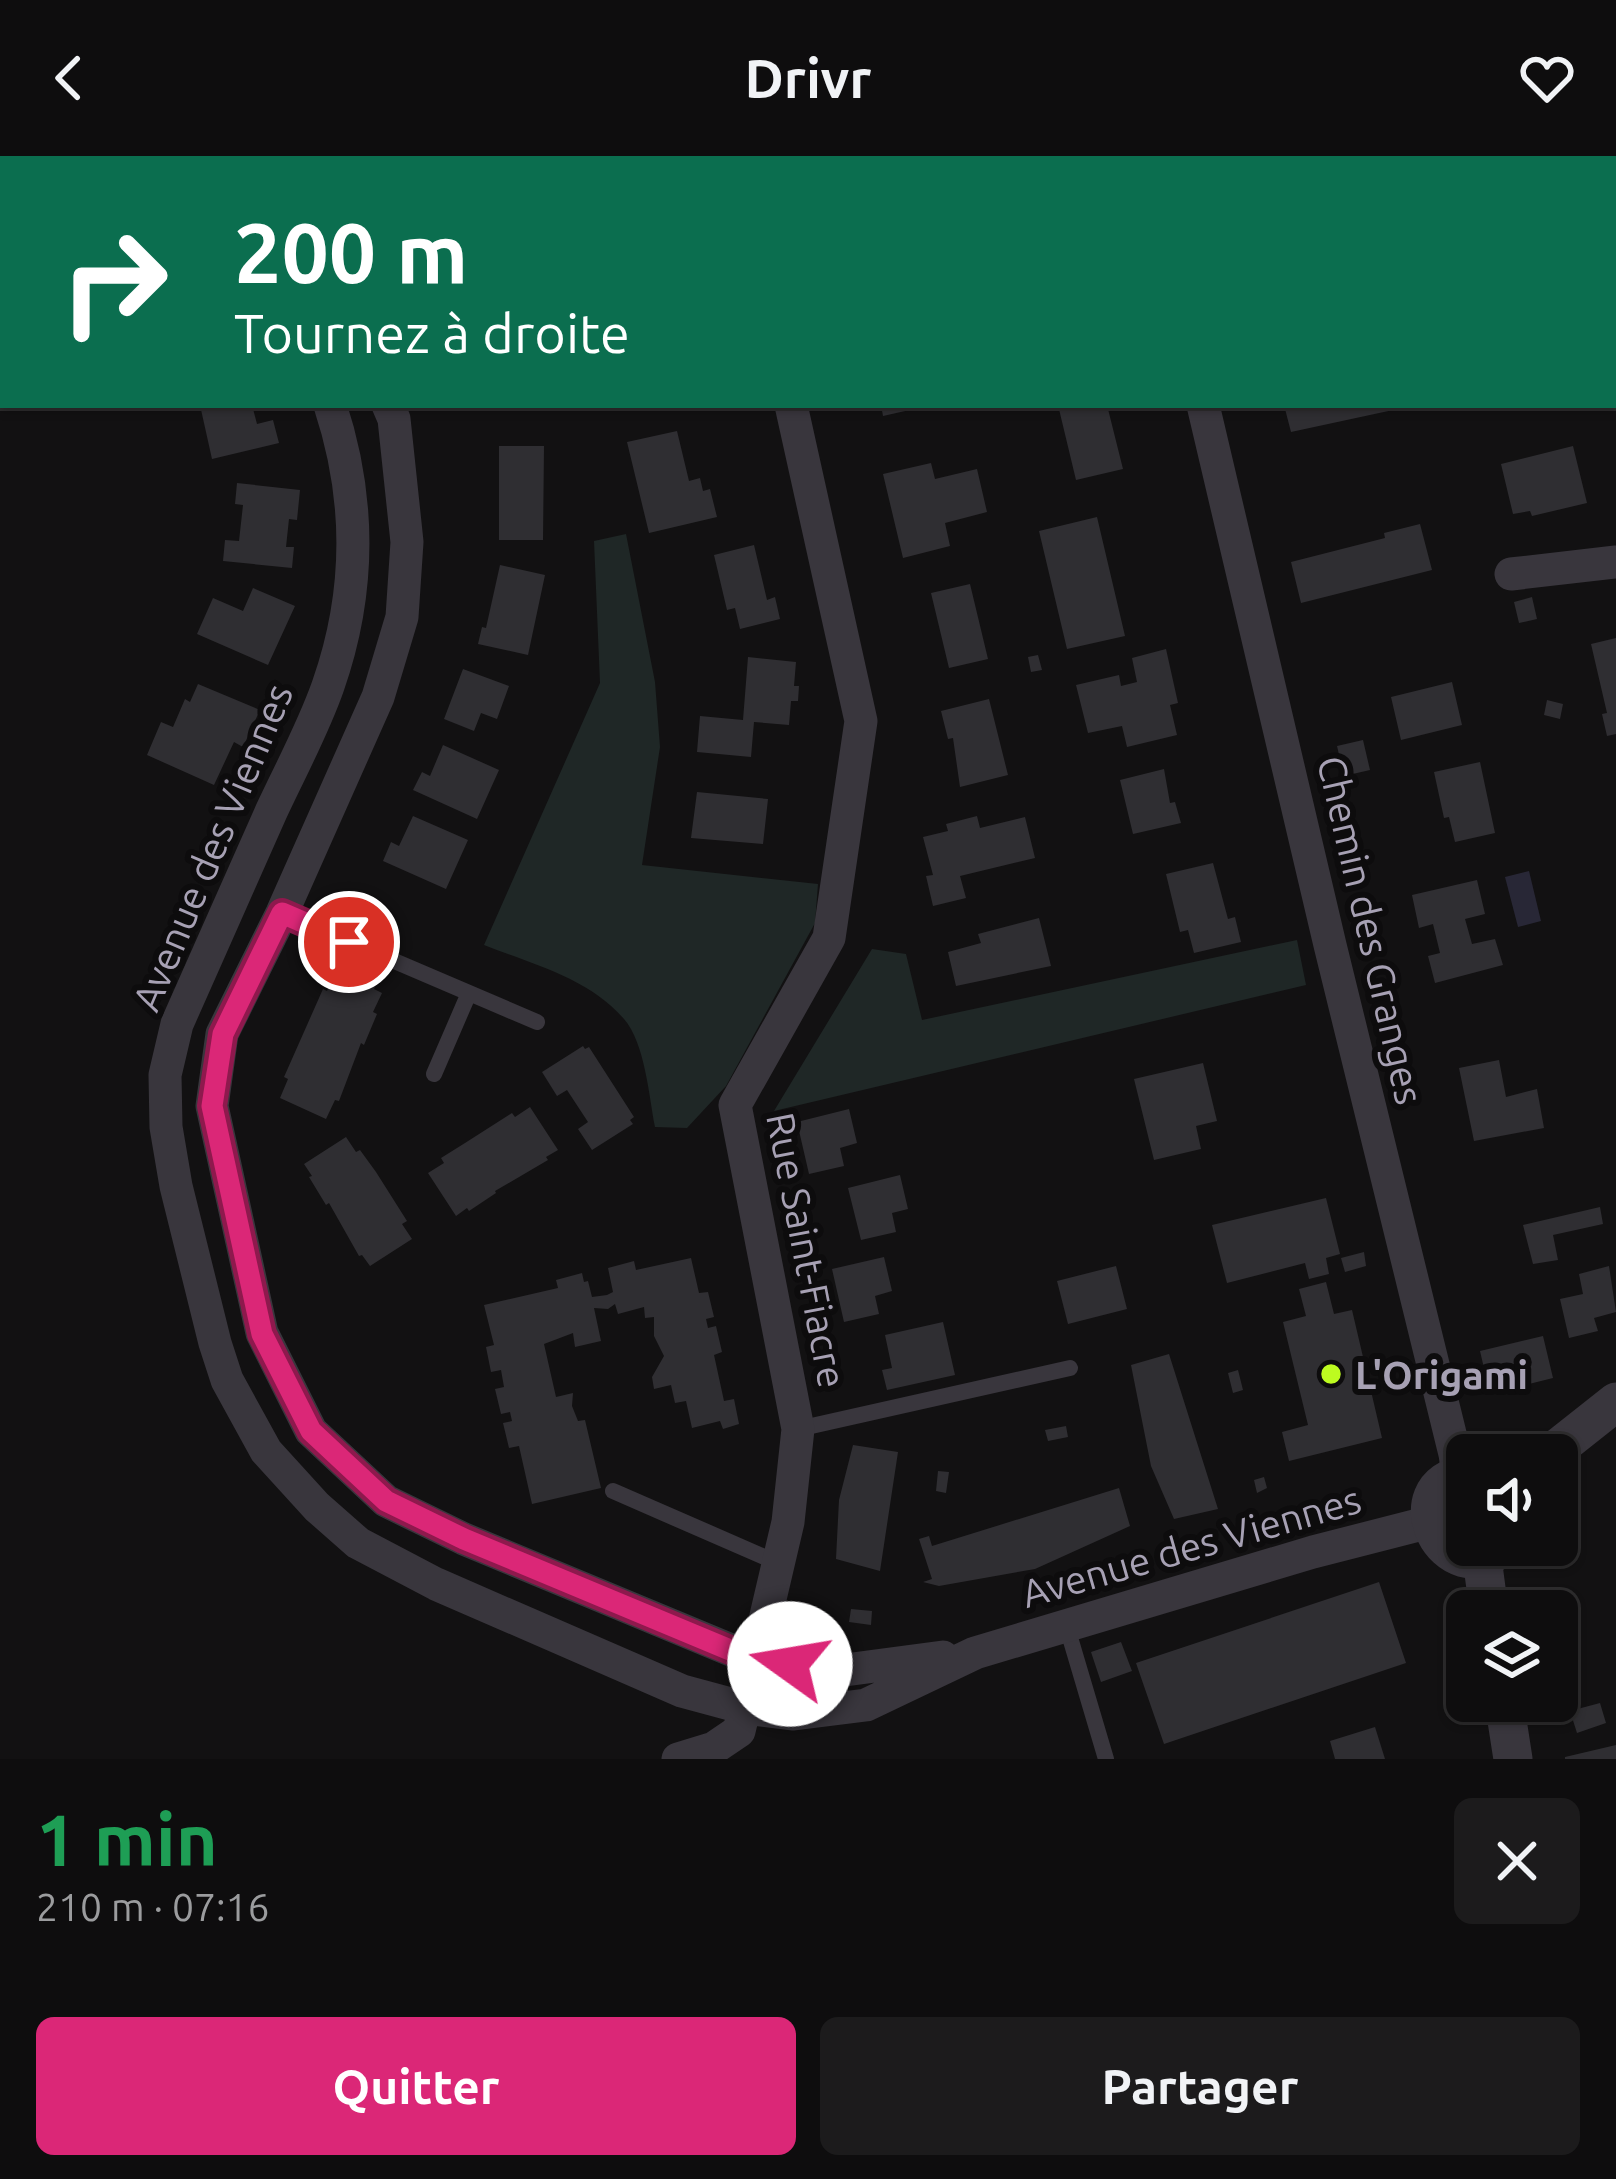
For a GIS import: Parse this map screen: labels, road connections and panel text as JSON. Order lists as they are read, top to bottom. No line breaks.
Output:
{"streets":{"street":["Avenue des Viennes","Chemin des Granges","Rue Saint-Fiacre"]},"crossings":[["Avenue des Viennes","Rue Saint-Fiacre"]],"places":["L'Origami"],"page":{"header":"Drivr","turn":["200 m","Tournez à droite"],"heading":["1 min","210 m · 07:16"],"buttons":["Quitter","Partager"]}}
